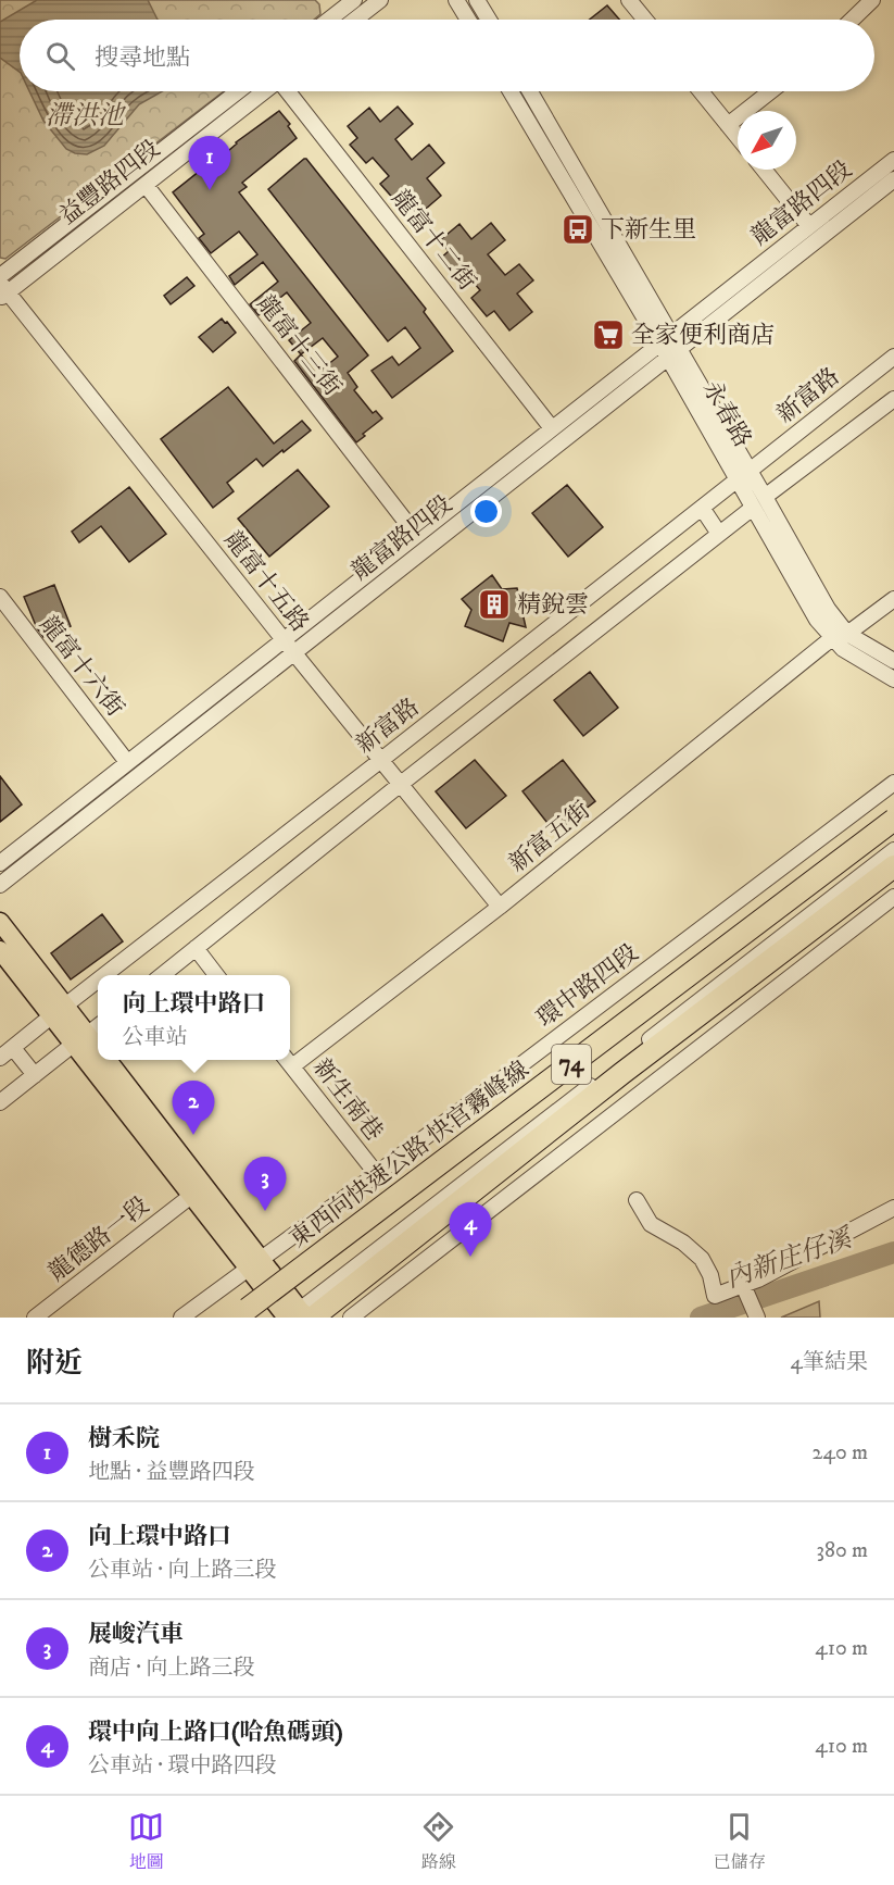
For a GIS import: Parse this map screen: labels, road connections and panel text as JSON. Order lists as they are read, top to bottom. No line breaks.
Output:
{"streets":{"highway":["74","東西向快速公路 快官霧峰線"],"street":["益豐路四段","龍富路四段","龍富十二街","龍富十三街","新富路","永春路","龍富十五路","龍富十六街","新富五街","環中路四段","新生南巷","龍德路一段"]},"crossings":[["益豐路四段","龍富十三街"],["益豐路四段","龍富十五路"],["龍富路四段","龍富十二街"],["龍富路四段","龍富十三街"],["龍富路四段","永春路"],["龍富路四段","龍富十五路"],["龍富路四段","龍富十六街"],["新富路","永春路"],["新富路","龍富十五路"],["永春路","新富五街"],["龍富十五路","新富五街"],["環中路四段","新生南巷"]],"water":["滯洪池","內新庄仔溪"],"places":{"bus stop":["下新生里"],"supermarket":["全家便利商店"],"building":["精銳雲"]},"north":"bottom left","page":{"search":"搜尋地點","pins":["1","2","3","4"],"popup":["向上環中路口","公車站"],"heading":["附近","4筆結果"],"list":[{"mark":"1","name":"樹禾院","note":"地點 · 益豐路四段","value":"240 m"},{"mark":"2","name":"向上環中路口","note":"公車站 · 向上路三段","value":"380 m"},{"mark":"3","name":"展峻汽車","note":"商店 · 向上路三段","value":"410 m"},{"mark":"4","name":"環中向上路口(哈魚碼頭)","note":"公車站 · 環中路四段","value":"410 m"}],"nav":["地圖","路線","已儲存"]}}
